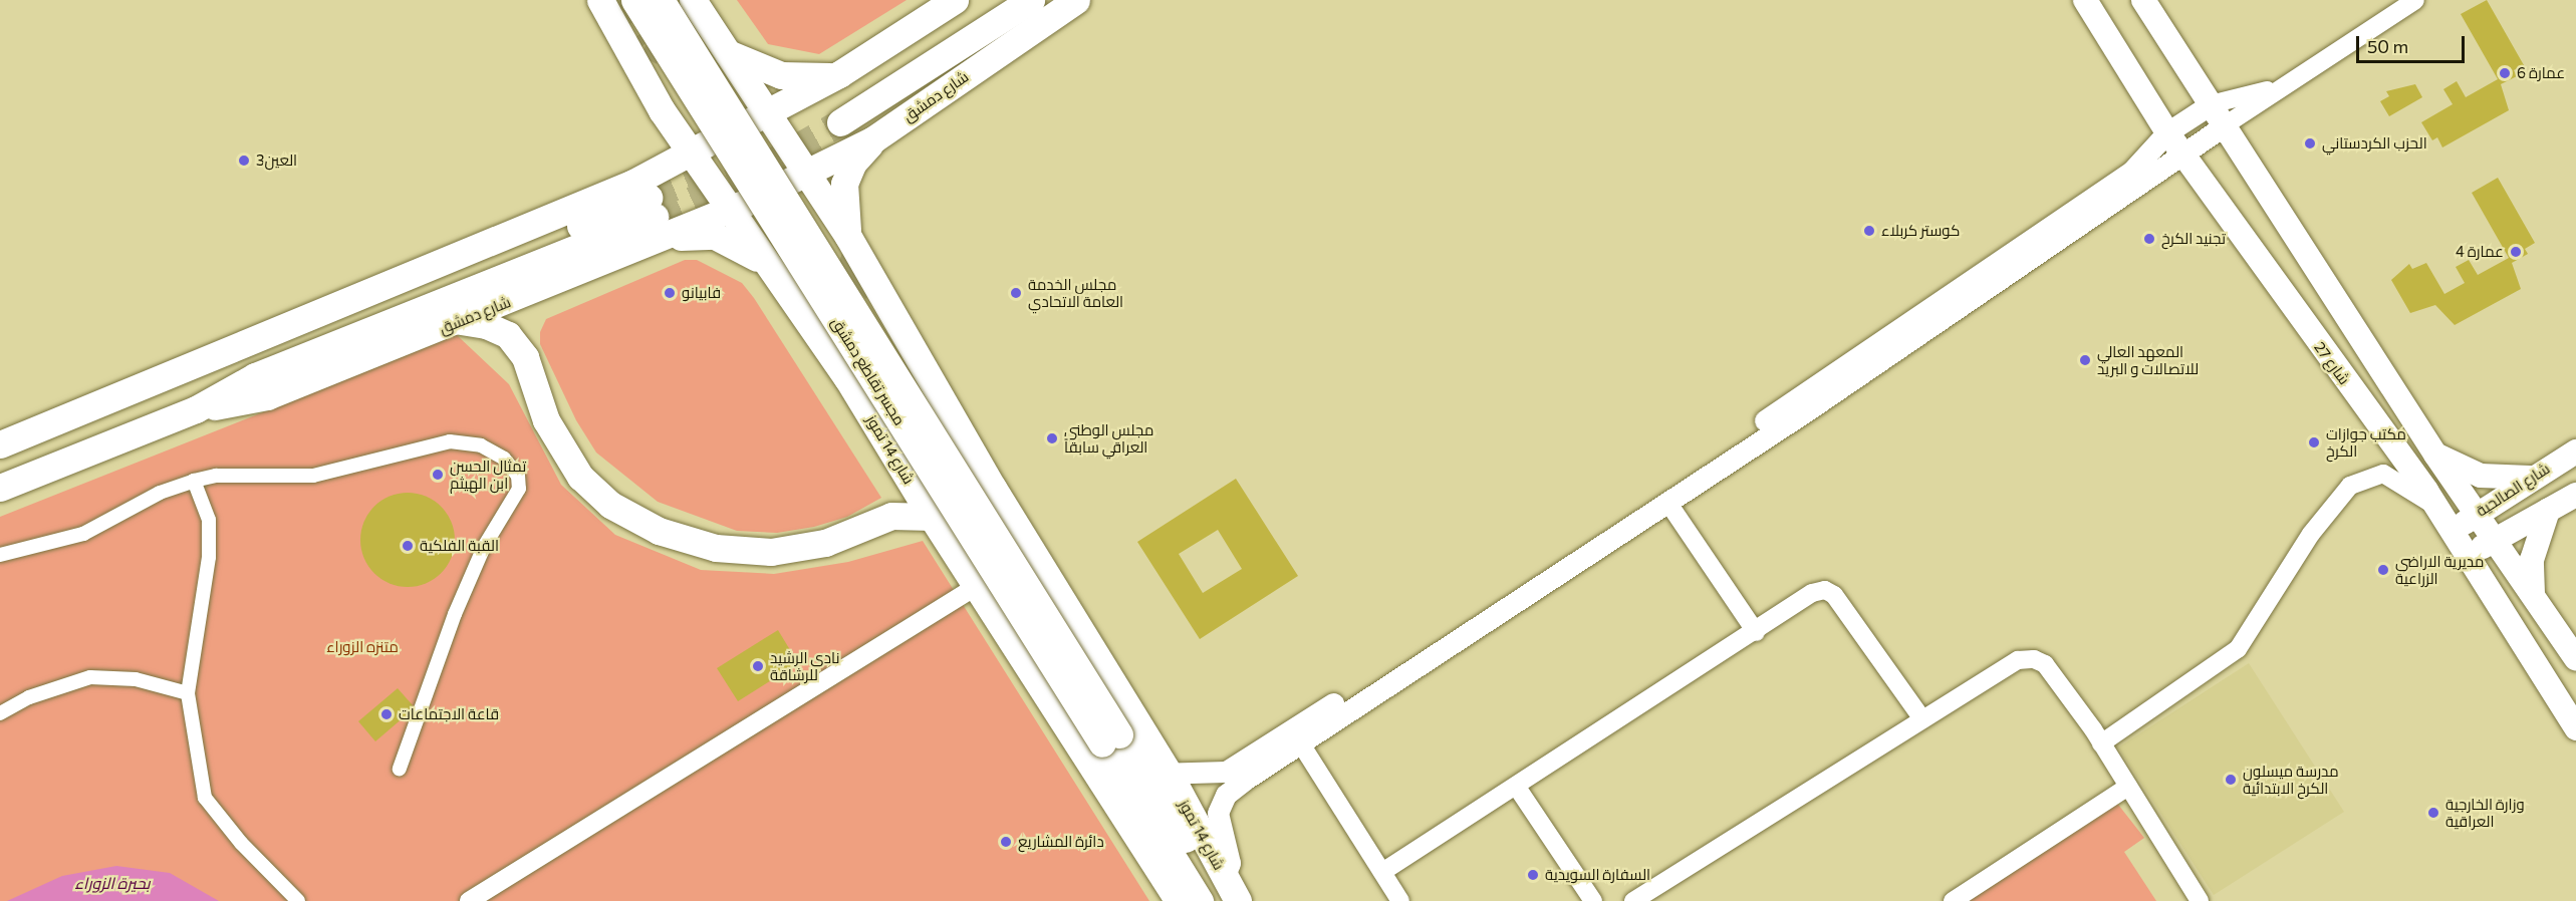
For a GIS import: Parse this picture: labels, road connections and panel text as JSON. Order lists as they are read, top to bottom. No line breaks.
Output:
{"streets":{"main road":["شارع دمشق","شارع 27","مجسر تقاطع دمشق","شارع 14 تموز","شارع الصالحية"]},"crossings":[["شارع دمشق","شارع 14 تموز"],["شارع 27","شارع الصالحية"],["مجسر تقاطع دمشق","شارع 14 تموز"]],"water":["بحيرة الزوراء"],"parks":["متنزه الزوراء"],"places":["عمارة 6","الحزب الكردستاني","العين3","كوستر كربلاء","تجنيد الكرخ","عمارة 4","فابيانو","مجلس الخدمة العامة الاتحادي","المعهد العالي للاتصالات و البريد","مجلس الوطني العراقي سابقاً","مكتب جوازات الكرخ","تمثال الحسن ابن الهيثم","القبة الفلكية","مديرية الاراضي الزراعية","نادي الرشيد للرشاقة","قاعة الاجتماعات","مدرسة ميسلون الكرخ الابتدائية","وزارة الخارجية العراقية","دائرة المشاريع","السفارة السويدية"],"scale_bar":"50 m"}
